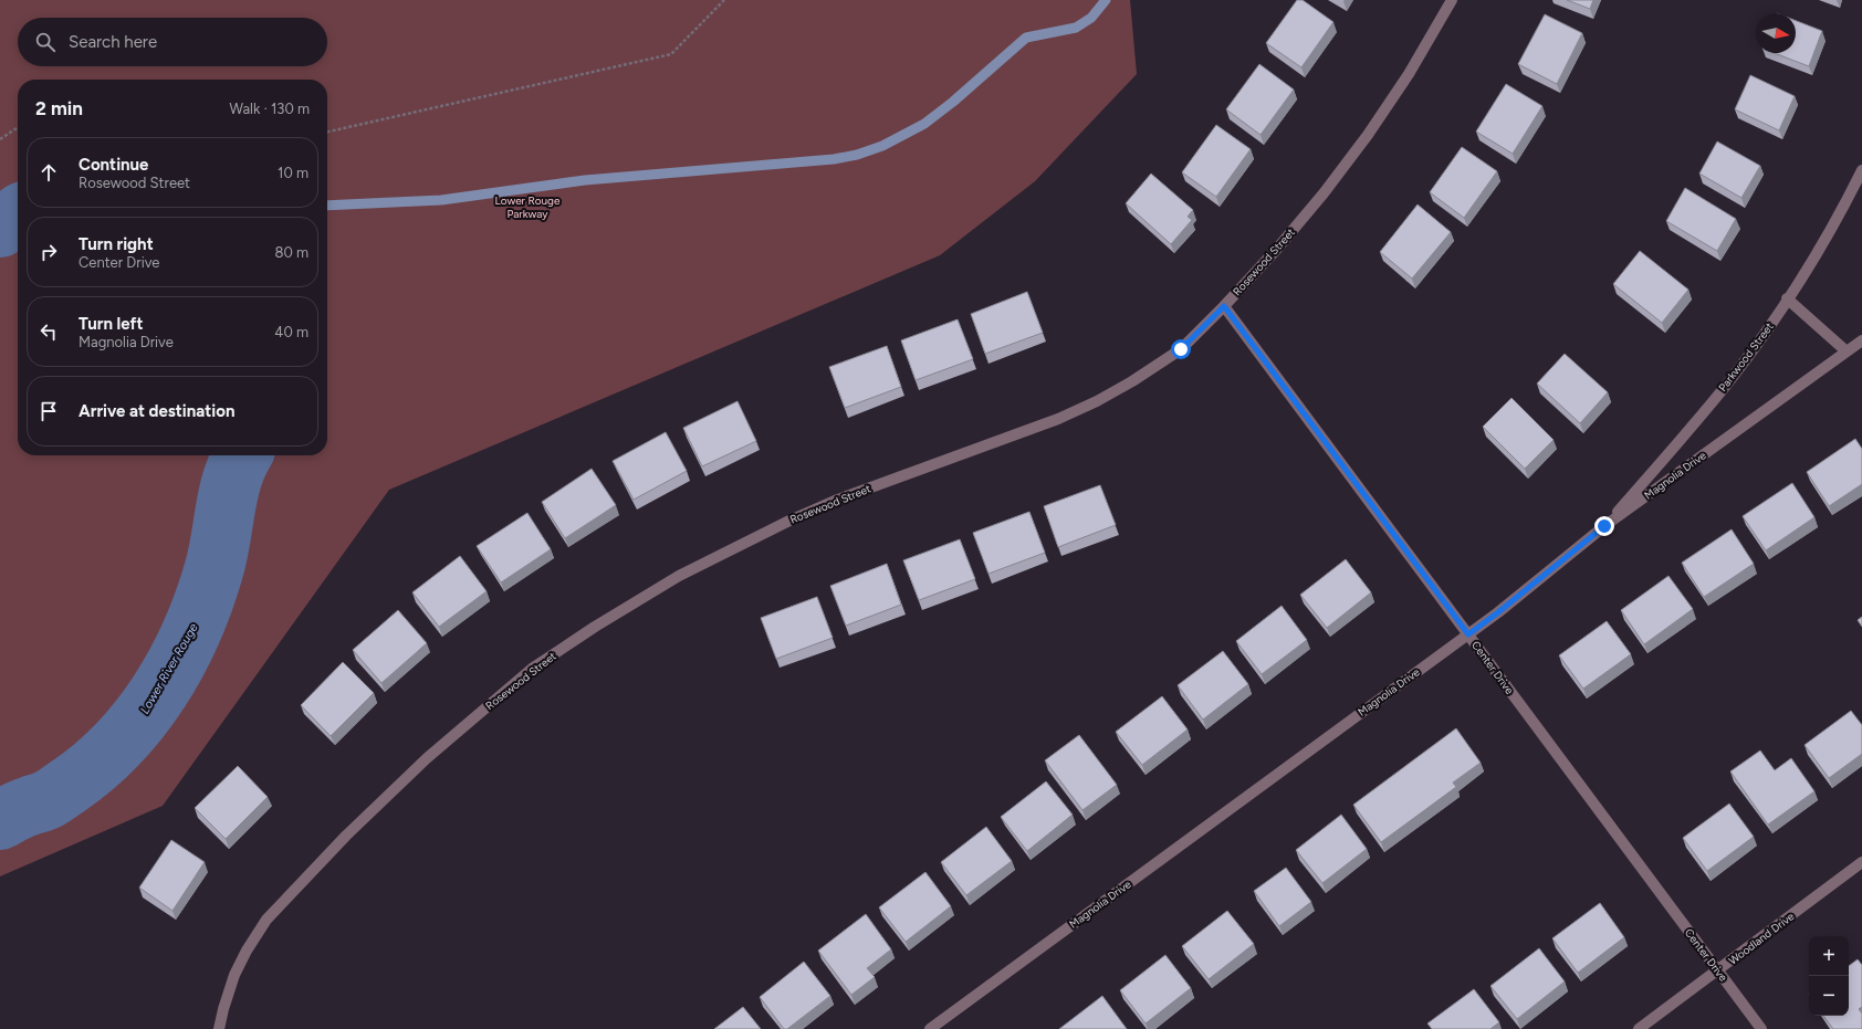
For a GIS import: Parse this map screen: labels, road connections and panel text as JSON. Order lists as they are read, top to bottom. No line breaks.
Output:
{"streets":{"street":["Rosewood Street","Parkwood Street","Magnolia Drive","Center Drive","Woodland Drive"]},"crossings":[["Rosewood Street","Center Drive"],["Parkwood Street","Magnolia Drive"],["Magnolia Drive","Center Drive"],["Center Drive","Woodland Drive"]],"water":["Lower River Rouge"],"parks":["Lower Rouge Parkway"],"north":"right","page":{"search":"Search here","heading":["2 min","Walk · 130 m"],"list":[["Continue","Rosewood Street","10 m"],["Turn right","Center Drive","80 m"],["Turn left","Magnolia Drive","40 m"],"Arrive at destination"],"map_buttons":["+","−"]}}
